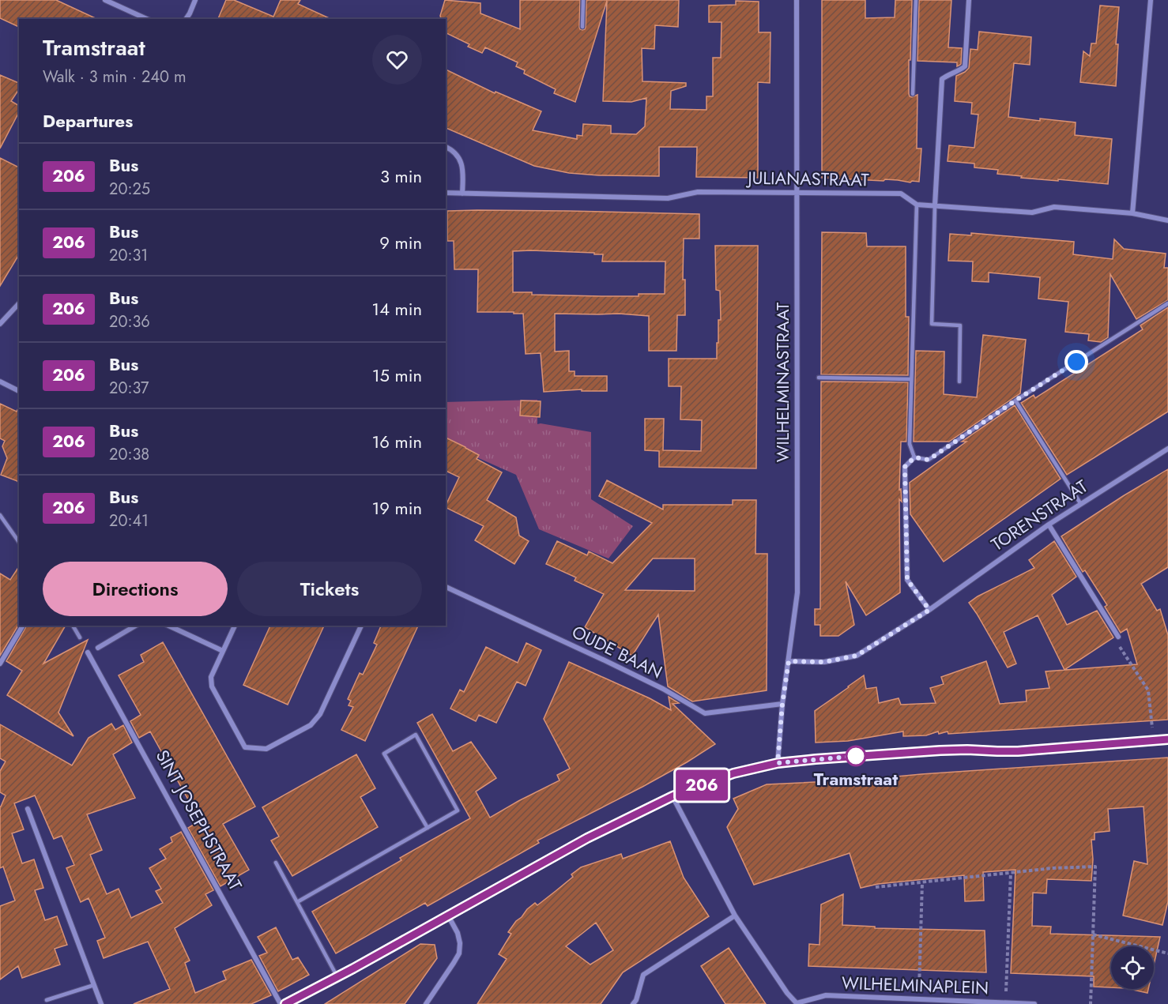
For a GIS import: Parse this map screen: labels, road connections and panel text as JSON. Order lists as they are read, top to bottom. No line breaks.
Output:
{"streets":{"street":["JULIANASTRAAT","WILHELMINASTRAAT","TORENSTRAAT","OUDE BAAN","SINT JOSEPHSTRAAT","WILHELMINAPLEIN"]},"crossings":[["JULIANASTRAAT","WILHELMINASTRAAT"],["WILHELMINASTRAAT","TORENSTRAAT"],["WILHELMINASTRAAT","OUDE BAAN"]],"places":["Tramstraat"],"lines":["bus line 206"],"page":{"on_map":"206","heading":[["Tramstraat","Walk · 3 min · 240 m"],"Departures"],"list":[{"mark":"206","name":"Bus","note":"20:25","value":"3 min"},{"mark":"206","name":"Bus","note":"20:31","value":"9 min"},{"mark":"206","name":"Bus","note":"20:36","value":"14 min"},{"mark":"206","name":"Bus","note":"20:37","value":"15 min"},{"mark":"206","name":"Bus","note":"20:38","value":"16 min"},{"mark":"206","name":"Bus","note":"20:41","value":"19 min"}],"buttons":["Directions","Tickets"]}}
